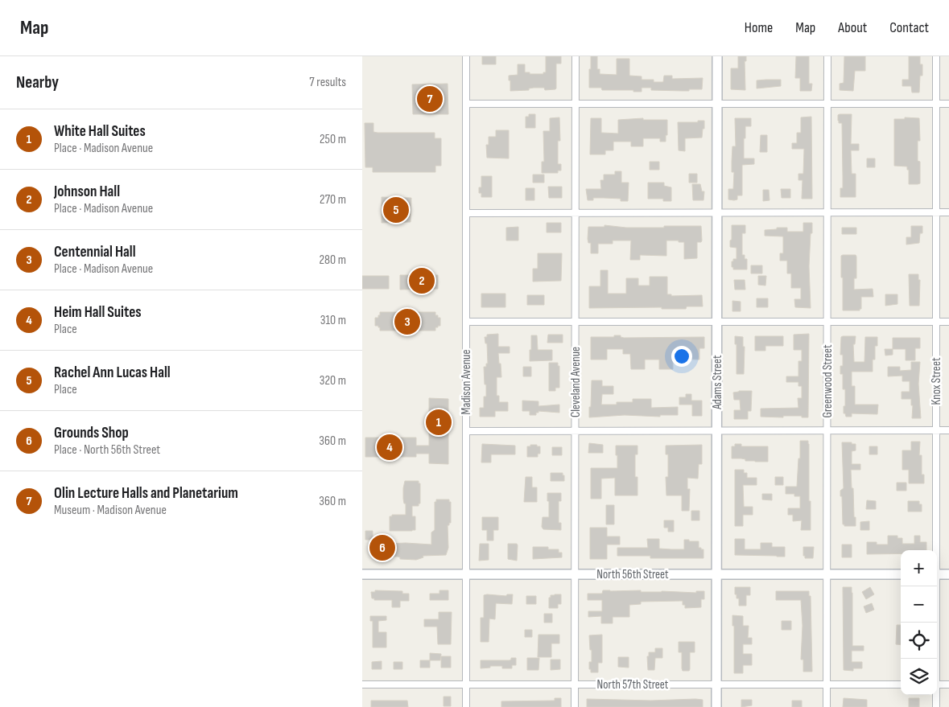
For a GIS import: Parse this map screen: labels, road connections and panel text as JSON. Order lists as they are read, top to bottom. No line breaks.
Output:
{"streets":{"main road":["Adams Street","North 56th Street"],"street":["Greenwood Street","Knox Street","Madison Avenue","Cleveland Avenue","North 57th Street"]},"crossings":[["Greenwood Street","North 56th Street"],["Greenwood Street","North 57th Street"],["Madison Avenue","North 56th Street"],["Madison Avenue","North 57th Street"],["Cleveland Avenue","North 56th Street"],["Cleveland Avenue","North 57th Street"],["Adams Street","North 56th Street"],["Adams Street","North 57th Street"]],"page":{"header":"Map","nav":["Home","Map","About","Contact"],"heading":["Nearby","7 results"],"pins":["7","5","2","3","1","4","6"],"list":[{"mark":"1","name":"White Hall Suites","note":"Place · Madison Avenue","value":"250 m"},{"mark":"2","name":"Johnson Hall","note":"Place · Madison Avenue","value":"270 m"},{"mark":"3","name":"Centennial Hall","note":"Place · Madison Avenue","value":"280 m"},{"mark":"4","name":"Heim Hall Suites","note":"Place","value":"310 m"},{"mark":"5","name":"Rachel Ann Lucas Hall","note":"Place","value":"320 m"},{"mark":"6","name":"Grounds Shop","note":"Place · North 56th Street","value":"360 m"},{"mark":"7","name":"Olin Lecture Halls and Planetarium","note":"Museum · Madison Avenue","value":"360 m"}],"map_buttons":["+","−"]}}
